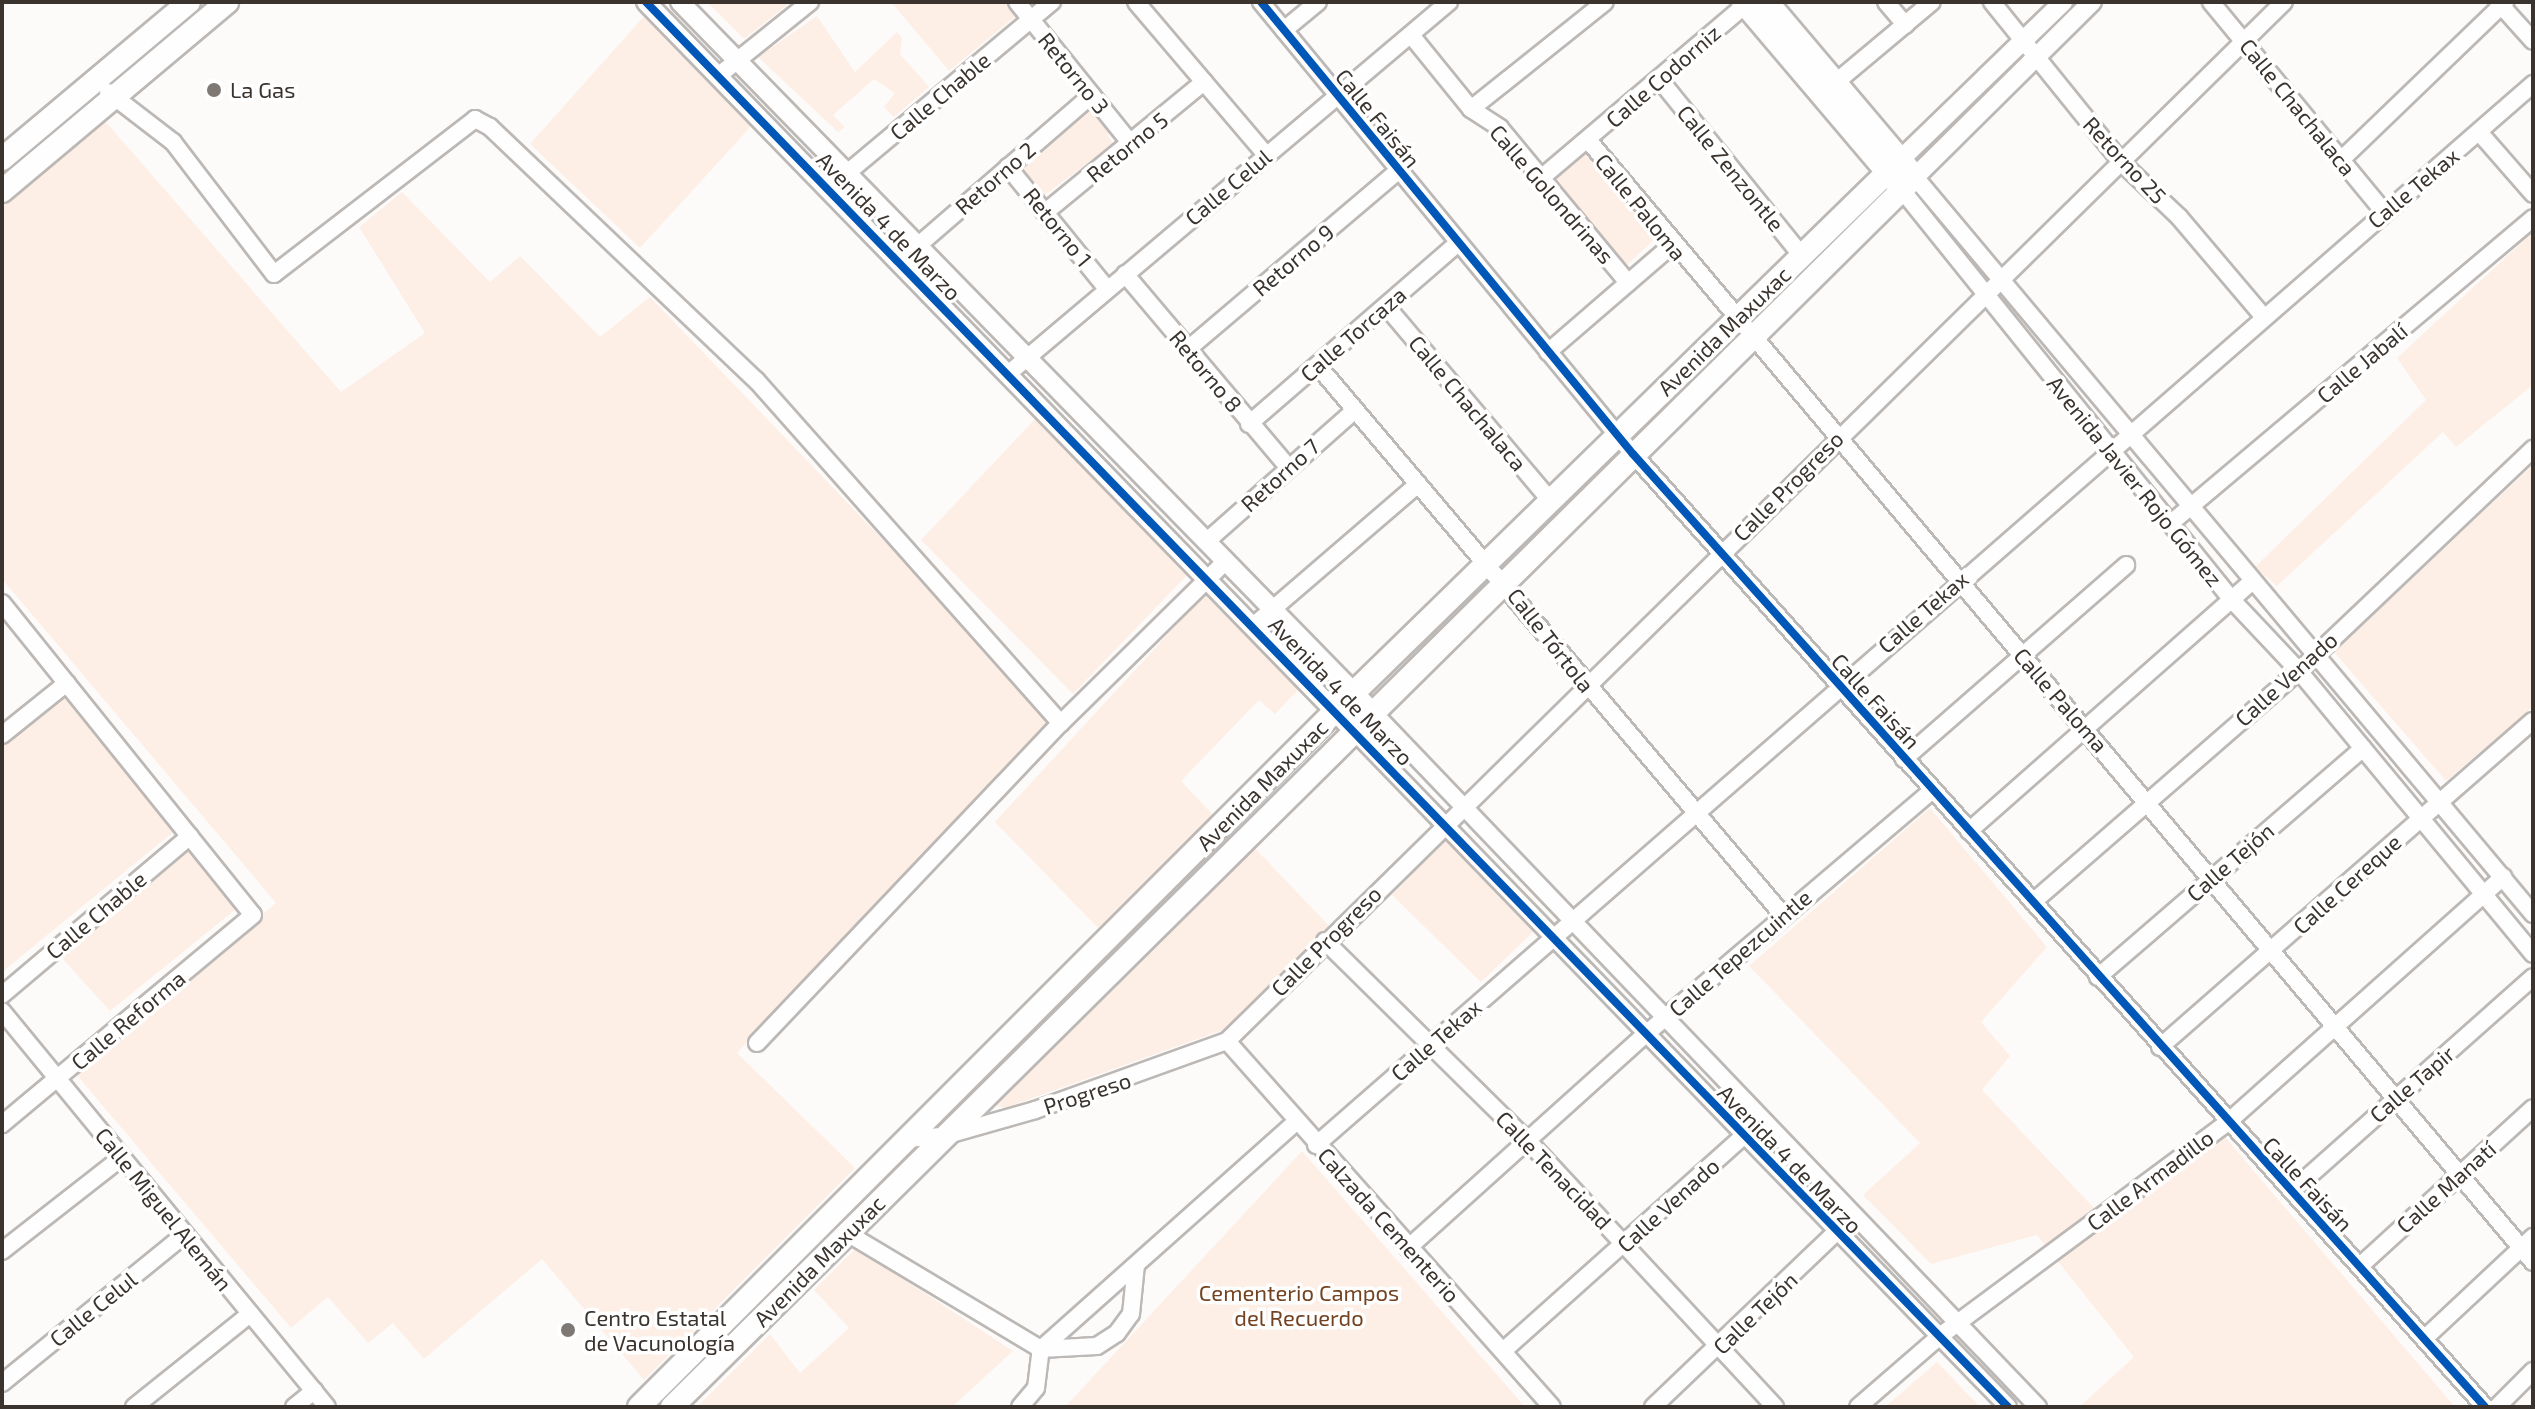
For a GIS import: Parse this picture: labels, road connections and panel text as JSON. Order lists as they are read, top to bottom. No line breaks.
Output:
{"streets":{"main road":["Avenida Maxuxac","Avenida Javier Rojo Gómez"],"street":["Retorno 3","Calle Codorniz","Calle Chable","Calle Chachalaca","Calle Faisán","Retorno 5","Retorno 25","Calle Zenzontle","Retorno 2","Calle Celul","Calle Tekax","Calle Golondrinas","Calle Paloma","Avenida 4 de Marzo","Retorno 1","Retorno 9","Calle Torcaza","Calle Jabalí","Retorno 8","Retorno 7","Calle Progreso","Calle Tórtola","Calle Venado","Calle Tejón","Calle Cereque","Calle Tepezcuintle","Calle Reforma","Calle Tapir","Progreso","Calle Tenacidad","Calle Armadillo","Calle Manatí","Calle Miguel Alemán","Calzada Cementerio"]},"crossings":[["Retorno 3","Calle Chable"],["Retorno 3","Retorno 5"],["Retorno 3","Retorno 2"],["Calle Codorniz","Calle Zenzontle"],["Calle Codorniz","Calle Golondrinas"],["Calle Codorniz","Calle Paloma"],["Calle Codorniz","Avenida Javier Rojo Gómez"],["Calle Chable","Avenida 4 de Marzo"],["Calle Chable","Calle Reforma"],["Calle Chachalaca","Calle Tekax"],["Calle Chachalaca","Avenida Maxuxac"],["Calle Chachalaca","Calle Torcaza"],["Calle Chachalaca","Calle Progreso"],["Calle Faisán","Calle Celul"],["Calle Faisán","Calle Tekax"],["Calle Faisán","Retorno 9"],["Calle Faisán","Avenida Maxuxac"],["Calle Faisán","Calle Torcaza"],["Calle Faisán","Calle Progreso"],["Calle Faisán","Calle Venado"],["Calle Faisán","Calle Tejón"],["Calle Faisán","Calle Cereque"],["Calle Faisán","Calle Tepezcuintle"],["Calle Faisán","Calle Tapir"],["Calle Faisán","Calle Armadillo"],["Calle Faisán","Calle Manatí"],["Retorno 5","Retorno 1"],["Retorno 25","Calle Tekax"],["Retorno 25","Avenida Maxuxac"],["Retorno 25","Calle Progreso"],["Calle Zenzontle","Avenida Maxuxac"],["Retorno 2","Avenida 4 de Marzo"],["Retorno 2","Retorno 1"],["Calle Celul","Calle Golondrinas"],["Calle Celul","Avenida 4 de Marzo"],["Calle Celul","Retorno 1"],["Calle Celul","Retorno 8"],["Calle Celul","Calle Miguel Alemán"],["Calle Tekax","Calle Paloma"],["Calle Tekax","Avenida 4 de Marzo"],["Calle Tekax","Avenida Javier Rojo Gómez"],["Calle Tekax","Calle Tórtola"],["Calle Tekax","Calle Tenacidad"],["Calle Tekax","Calzada Cementerio"],["Calle Paloma","Avenida Maxuxac"],["Calle Paloma","Calle Progreso"],["Calle Paloma","Calle Venado"],["Calle Paloma","Calle Tejón"],["Calle Paloma","Calle Cereque"],["Calle Paloma","Calle Tapir"],["Calle Paloma","Calle Armadillo"],["Calle Paloma","Calle Manatí"],["Avenida 4 de Marzo","Avenida Maxuxac"],["Avenida 4 de Marzo","Retorno 7"],["Avenida 4 de Marzo","Calle Progreso"],["Avenida 4 de Marzo","Calle Venado"],["Avenida 4 de Marzo","Calle Tejón"],["Avenida 4 de Marzo","Calle Tepezcuintle"],["Avenida 4 de Marzo","Calle Armadillo"],["Retorno 9","Retorno 8"],["Avenida Maxuxac","Avenida Javier Rojo Gómez"],["Avenida Maxuxac","Calle Tórtola"],["Avenida Maxuxac","Progreso"],["Calle Torcaza","Retorno 8"],["Calle Torcaza","Calle Tórtola"],["Calle Jabalí","Avenida Javier Rojo Gómez"],["Retorno 8","Retorno 7"],["Retorno 7","Calle Tórtola"],["Avenida Javier Rojo Gómez","Calle Progreso"],["Avenida Javier Rojo Gómez","Calle Venado"],["Avenida Javier Rojo Gómez","Calle Tejón"],["Avenida Javier Rojo Gómez","Calle Cereque"],["Avenida Javier Rojo Gómez","Calle Armadillo"],["Calle Progreso","Calle Tórtola"],["Calle Progreso","Progreso"],["Calle Progreso","Calle Tenacidad"],["Calle Progreso","Calzada Cementerio"],["Calle Tórtola","Calle Tepezcuintle"],["Calle Venado","Calle Tenacidad"],["Calle Venado","Calzada Cementerio"],["Calle Tejón","Calle Tenacidad"],["Calle Tepezcuintle","Calle Tenacidad"],["Calle Tepezcuintle","Calzada Cementerio"],["Calle Reforma","Calle Miguel Alemán"],["Progreso","Calzada Cementerio"]],"parks":["Cementerio Campos del Recuerdo"],"places":["La Gas","Centro Estatal de Vacunología"]}
